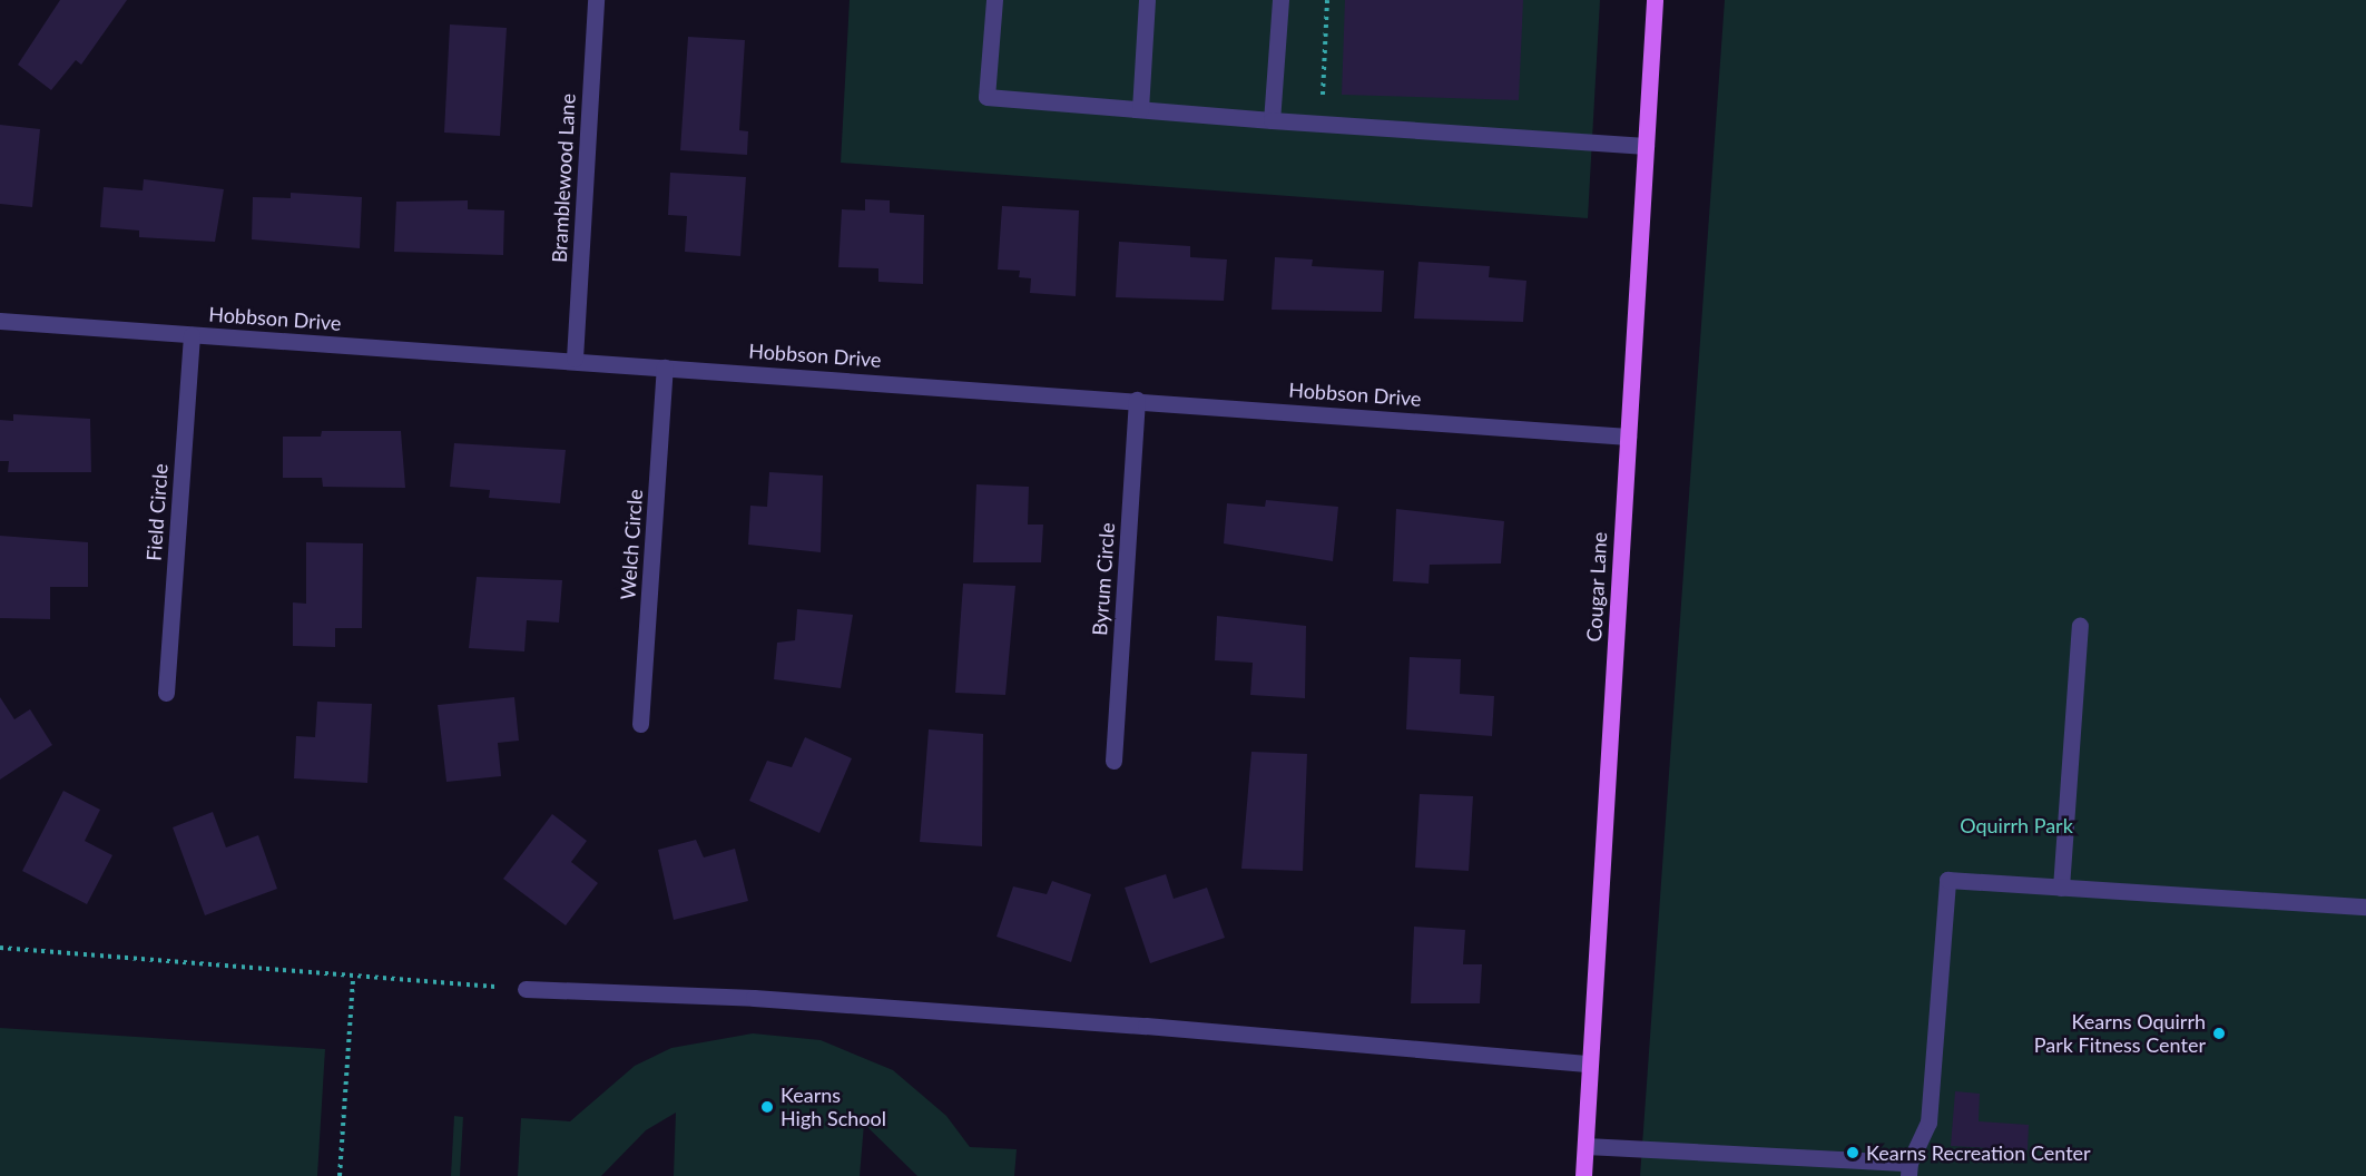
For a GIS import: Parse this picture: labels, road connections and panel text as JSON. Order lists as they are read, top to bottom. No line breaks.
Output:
{"streets":{"main road":["Cougar Lane"],"street":["Bramblewood Lane","Hobbson Drive","Field Circle","Welch Circle","Byrum Circle"]},"crossings":[["Bramblewood Lane","Hobbson Drive"],["Hobbson Drive","Field Circle"],["Hobbson Drive","Welch Circle"],["Hobbson Drive","Byrum Circle"],["Hobbson Drive","Cougar Lane"]],"parks":["Oquirrh Park"],"places":["Kearns Oquirrh Park Fitness Center","Kearns High School","Kearns Recreation Center"]}
